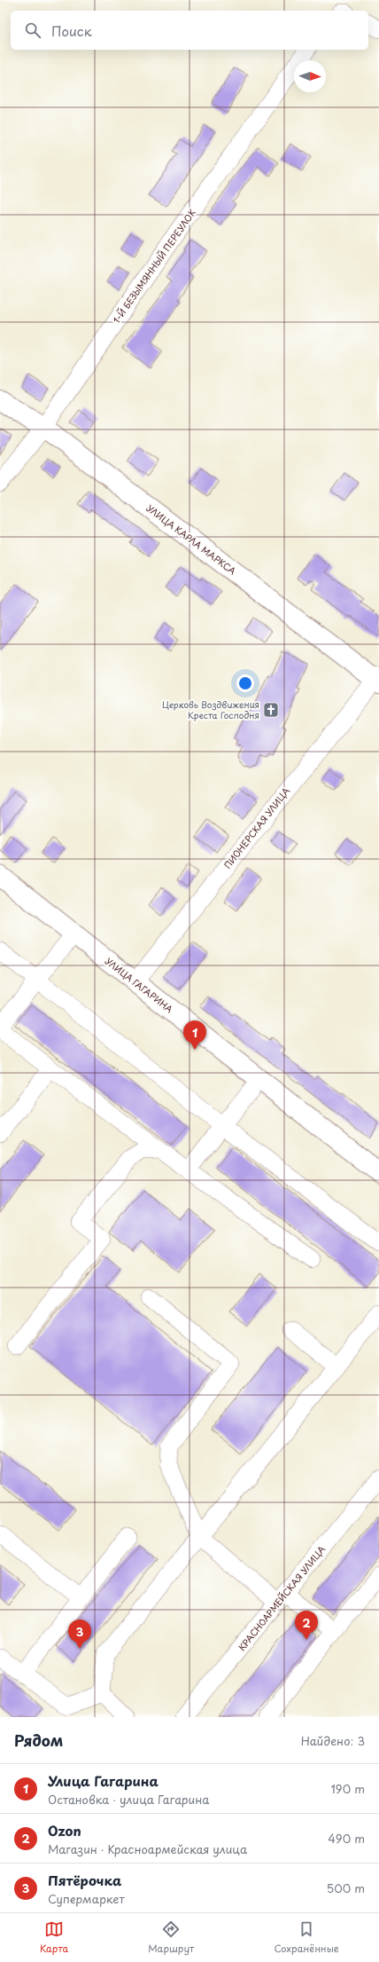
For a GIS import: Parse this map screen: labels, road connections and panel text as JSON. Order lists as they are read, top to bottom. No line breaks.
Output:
{"streets":{"main road":["УЛИЦА КАРЛА МАРКСА","УЛИЦА ГАГАРИНА"],"street":["1-Й БЕЗЫМЯННЫЙ ПЕРЕУЛОК","ПИОНЕРСКАЯ УЛИЦА","КРАСНОАРМЕЙСКАЯ УЛИЦА"]},"crossings":[["1-Й БЕЗЫМЯННЫЙ ПЕРЕУЛОК","УЛИЦА КАРЛА МАРКСА"],["УЛИЦА КАРЛА МАРКСА","ПИОНЕРСКАЯ УЛИЦА"],["ПИОНЕРСКАЯ УЛИЦА","УЛИЦА ГАГАРИНА"]],"places":{"church":["Церковь Воздвижения Креста Господня"]},"north":"right","page":{"search":"Поиск","pins":["1","2","3"],"heading":["Рядом","Найдено: 3"],"list":[{"mark":"1","name":"Улица Гагарина","note":"Остановка · улица Гагарина","value":"190 m"},{"mark":"2","name":"Ozon","note":"Магазин · Красноармейская улица","value":"490 m"},{"mark":"3","name":"Пятёрочка","note":"Супермаркет","value":"500 m"}],"nav":["Карта","Маршрут","Сохранённые"]}}
